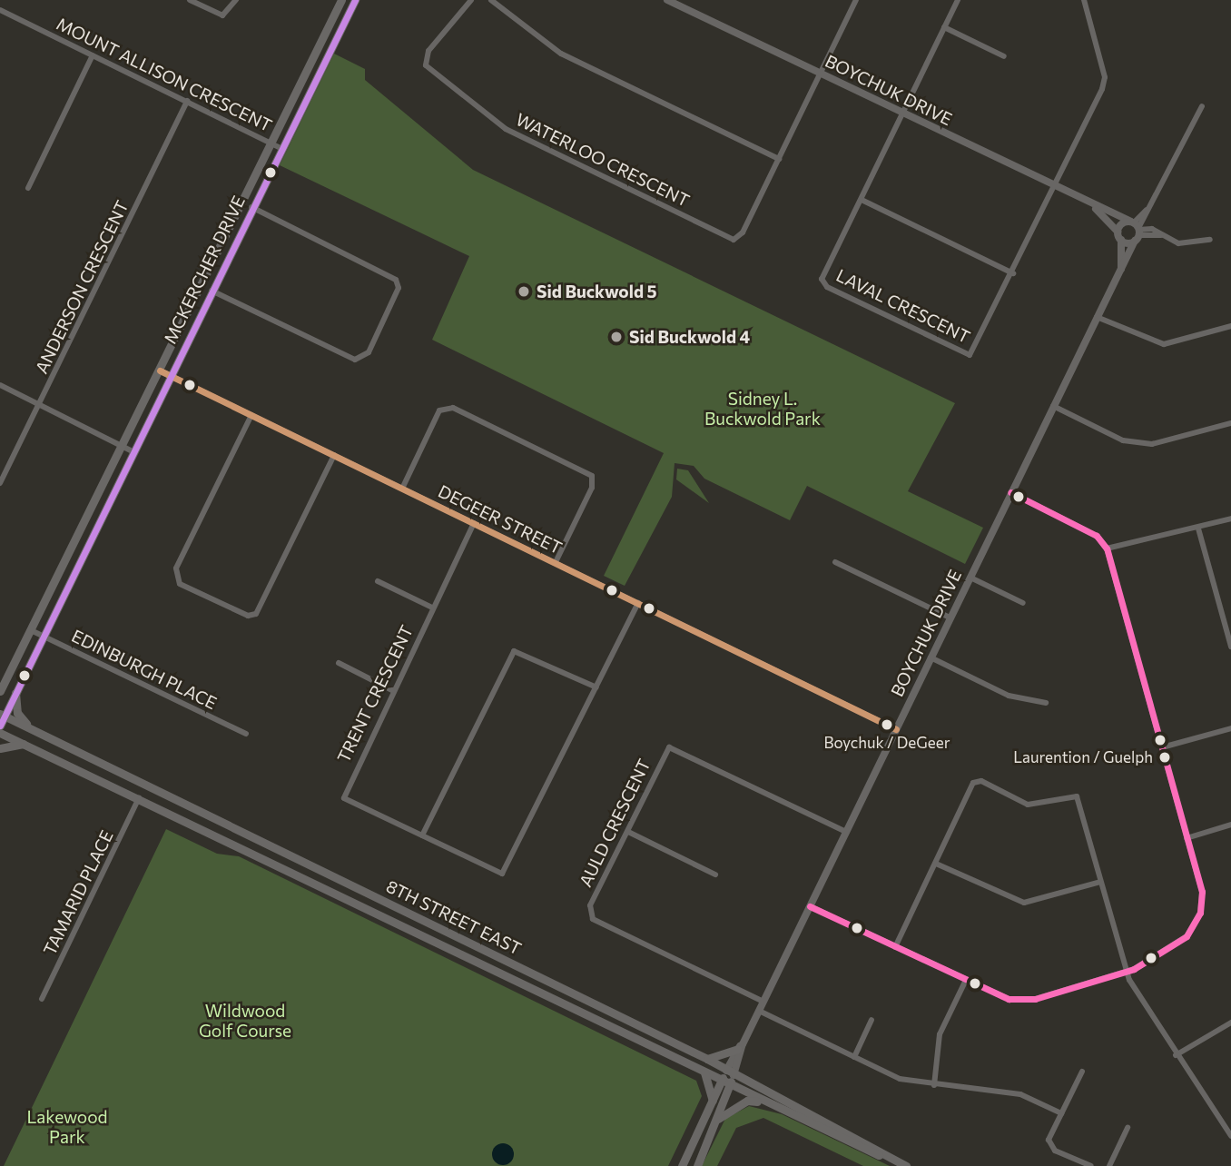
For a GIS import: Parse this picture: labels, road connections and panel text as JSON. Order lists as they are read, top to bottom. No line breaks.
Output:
{"streets":{"main road":["BOYCHUK DRIVE","MCKERCHER DRIVE","8TH STREET EAST"],"street":["MOUNT ALLISON CRESCENT","WATERLOO CRESCENT","ANDERSON CRESCENT","LAVAL CRESCENT","DEGEER STREET","EDINBURGH PLACE","TRENT CRESCENT","AULD CRESCENT","TAMARID PLACE"]},"crossings":[["MOUNT ALLISON CRESCENT","MCKERCHER DRIVE"],["MOUNT ALLISON CRESCENT","ANDERSON CRESCENT"],["BOYCHUK DRIVE","WATERLOO CRESCENT"],["BOYCHUK DRIVE","LAVAL CRESCENT"],["BOYCHUK DRIVE","DEGEER STREET"],["BOYCHUK DRIVE","AULD CRESCENT"],["BOYCHUK DRIVE","8TH STREET EAST"],["MCKERCHER DRIVE","DEGEER STREET"],["MCKERCHER DRIVE","EDINBURGH PLACE"],["MCKERCHER DRIVE","8TH STREET EAST"],["DEGEER STREET","TRENT CRESCENT"],["TAMARID PLACE","8TH STREET EAST"]],"parks":["Sidney L. Buckwold Park","Wildwood Golf Course","Lakewood Park"],"places":["Sid Buckwold 5","Sid Buckwold 4","Boychuk / DeGeer","Laurention / Guelph"]}
